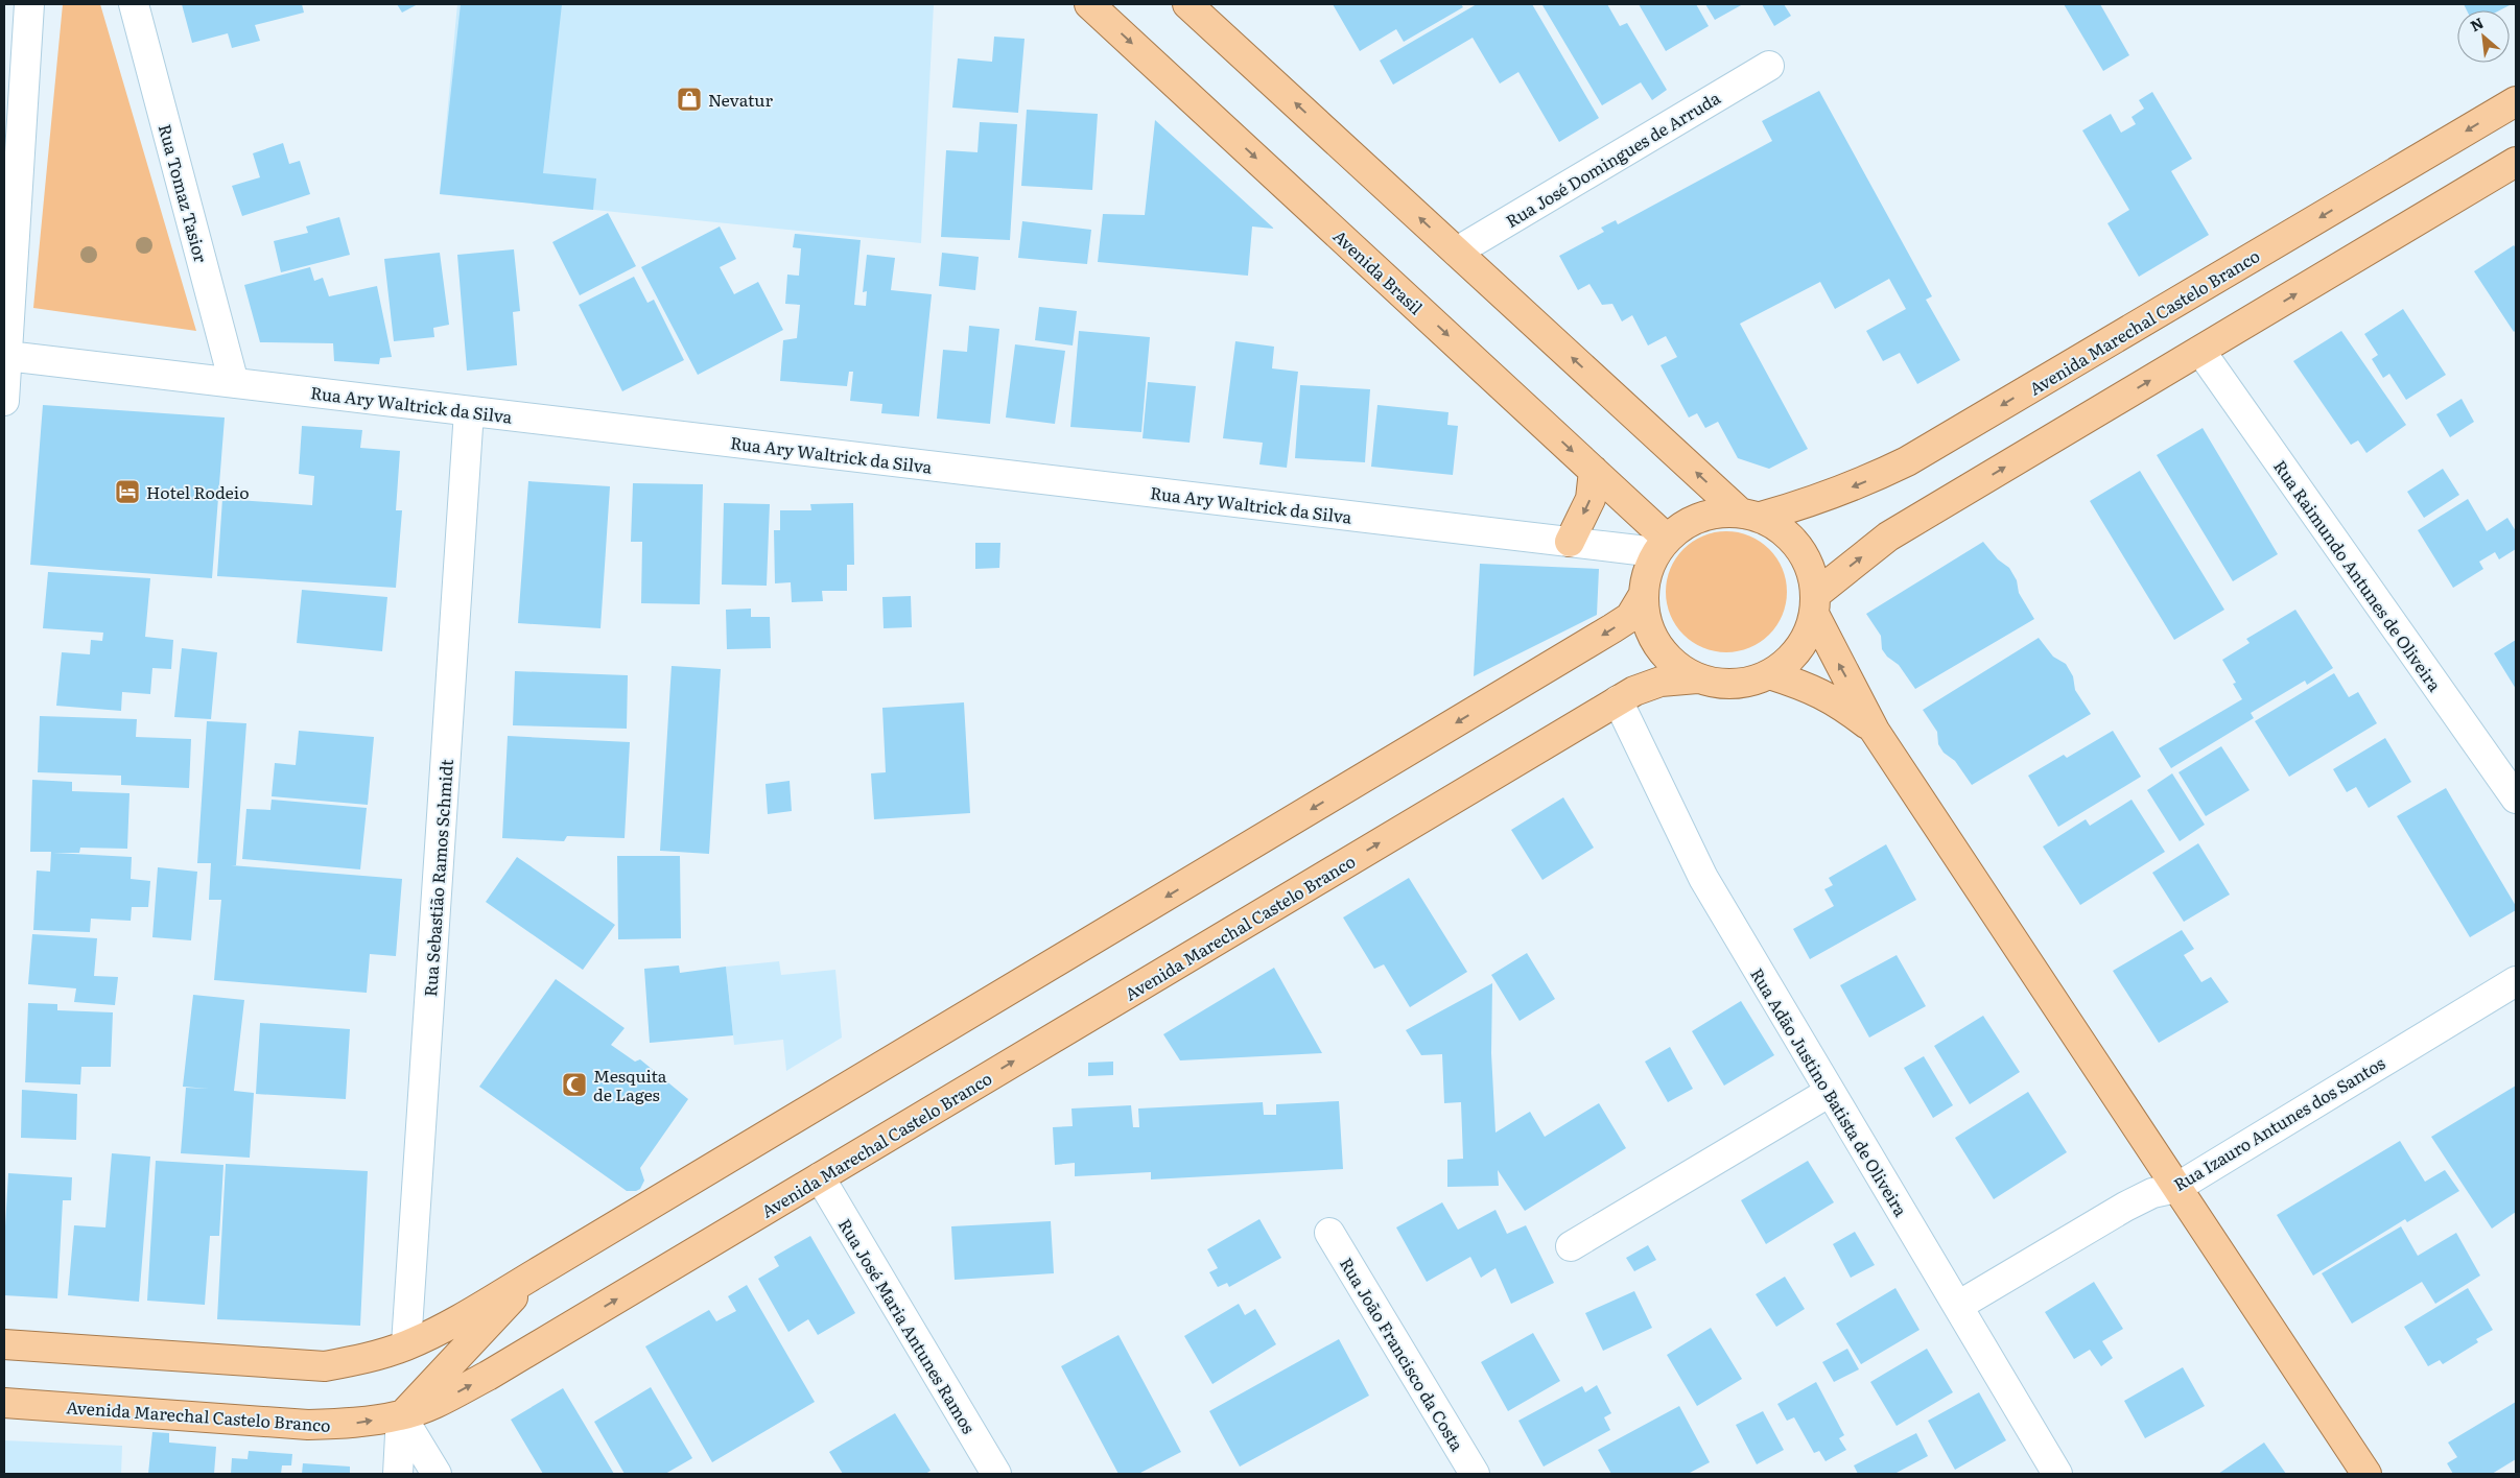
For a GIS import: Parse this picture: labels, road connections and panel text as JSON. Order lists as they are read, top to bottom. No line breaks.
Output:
{"streets":{"main road":["Avenida Brasil","Avenida Marechal Castelo Branco"],"street":["Rua José Domingues de Arruda","Rua Tomaz Tasior","Rua Ary Waltrick da Silva","Rua Raimundo Antunes de Oliveira","Rua Sebastião Ramos Schmidt","Rua Adão Justino Batista de Oliveira","Rua Izauro Antunes dos Santos","Rua José Maria Antunes Ramos","Rua João Francisco da Costa"]},"crossings":[["Rua Tomaz Tasior","Rua Ary Waltrick da Silva"],["Avenida Brasil","Avenida Marechal Castelo Branco"],["Avenida Brasil","Rua Ary Waltrick da Silva"],["Avenida Marechal Castelo Branco","Rua Ary Waltrick da Silva"],["Avenida Marechal Castelo Branco","Rua Adão Justino Batista de Oliveira"],["Avenida Marechal Castelo Branco","Rua José Maria Antunes Ramos"],["Rua Ary Waltrick da Silva","Rua Sebastião Ramos Schmidt"],["Rua Adão Justino Batista de Oliveira","Rua Izauro Antunes dos Santos"]],"places":{"shop":["Nevatur"],"hotel":["Hotel Rodeio"],"mosque":["Mesquita de Lages"]},"north":"top left"}
